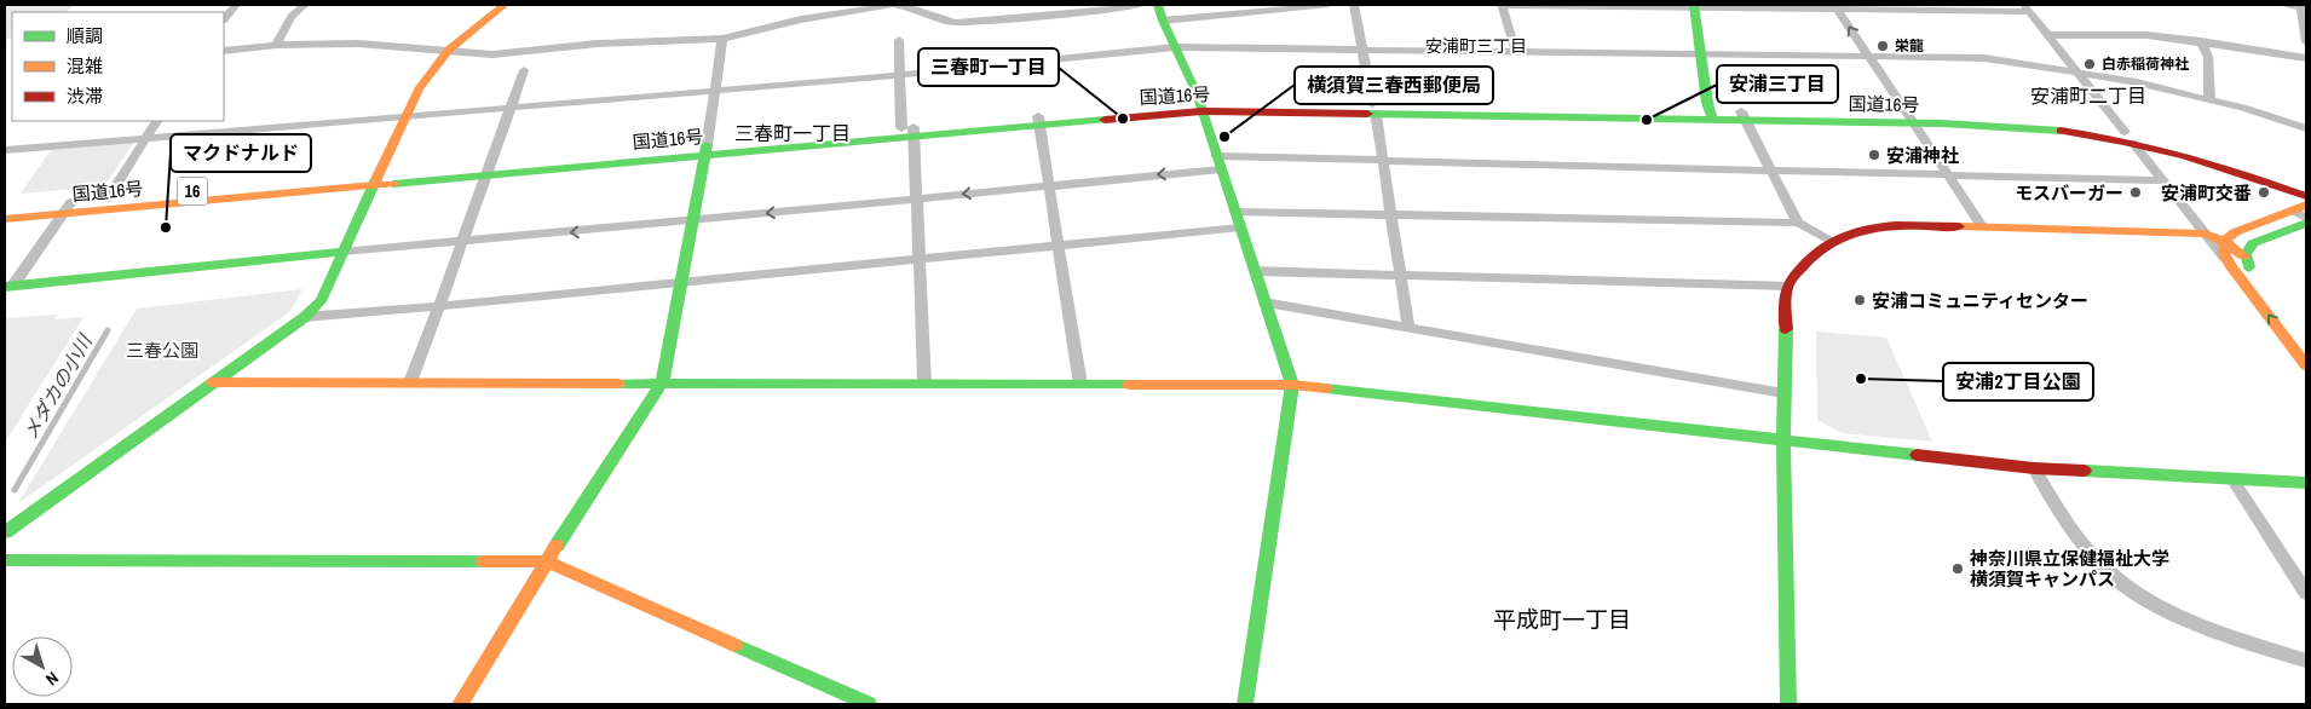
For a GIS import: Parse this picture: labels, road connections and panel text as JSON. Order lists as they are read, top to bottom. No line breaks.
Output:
{"streets":{"main road":["国道16号","16"]},"districts":["安浦町三丁目","安浦町二丁目","三春町一丁目","平成町一丁目"],"water":["メダカの小川"],"parks":["三春公園"],"places":["栄龍","白赤稲荷神社","三春町一丁目","安浦三丁目","横須賀三春西郵便局","安浦神社","モスバーガー","安浦町交番","マクドナルド","安浦コミュニティセンター","安浦2丁目公園","神奈川県立保健福祉大学 横須賀キャンパス"],"legend":["順調","混雑","渋滞"],"north":"bottom right"}
